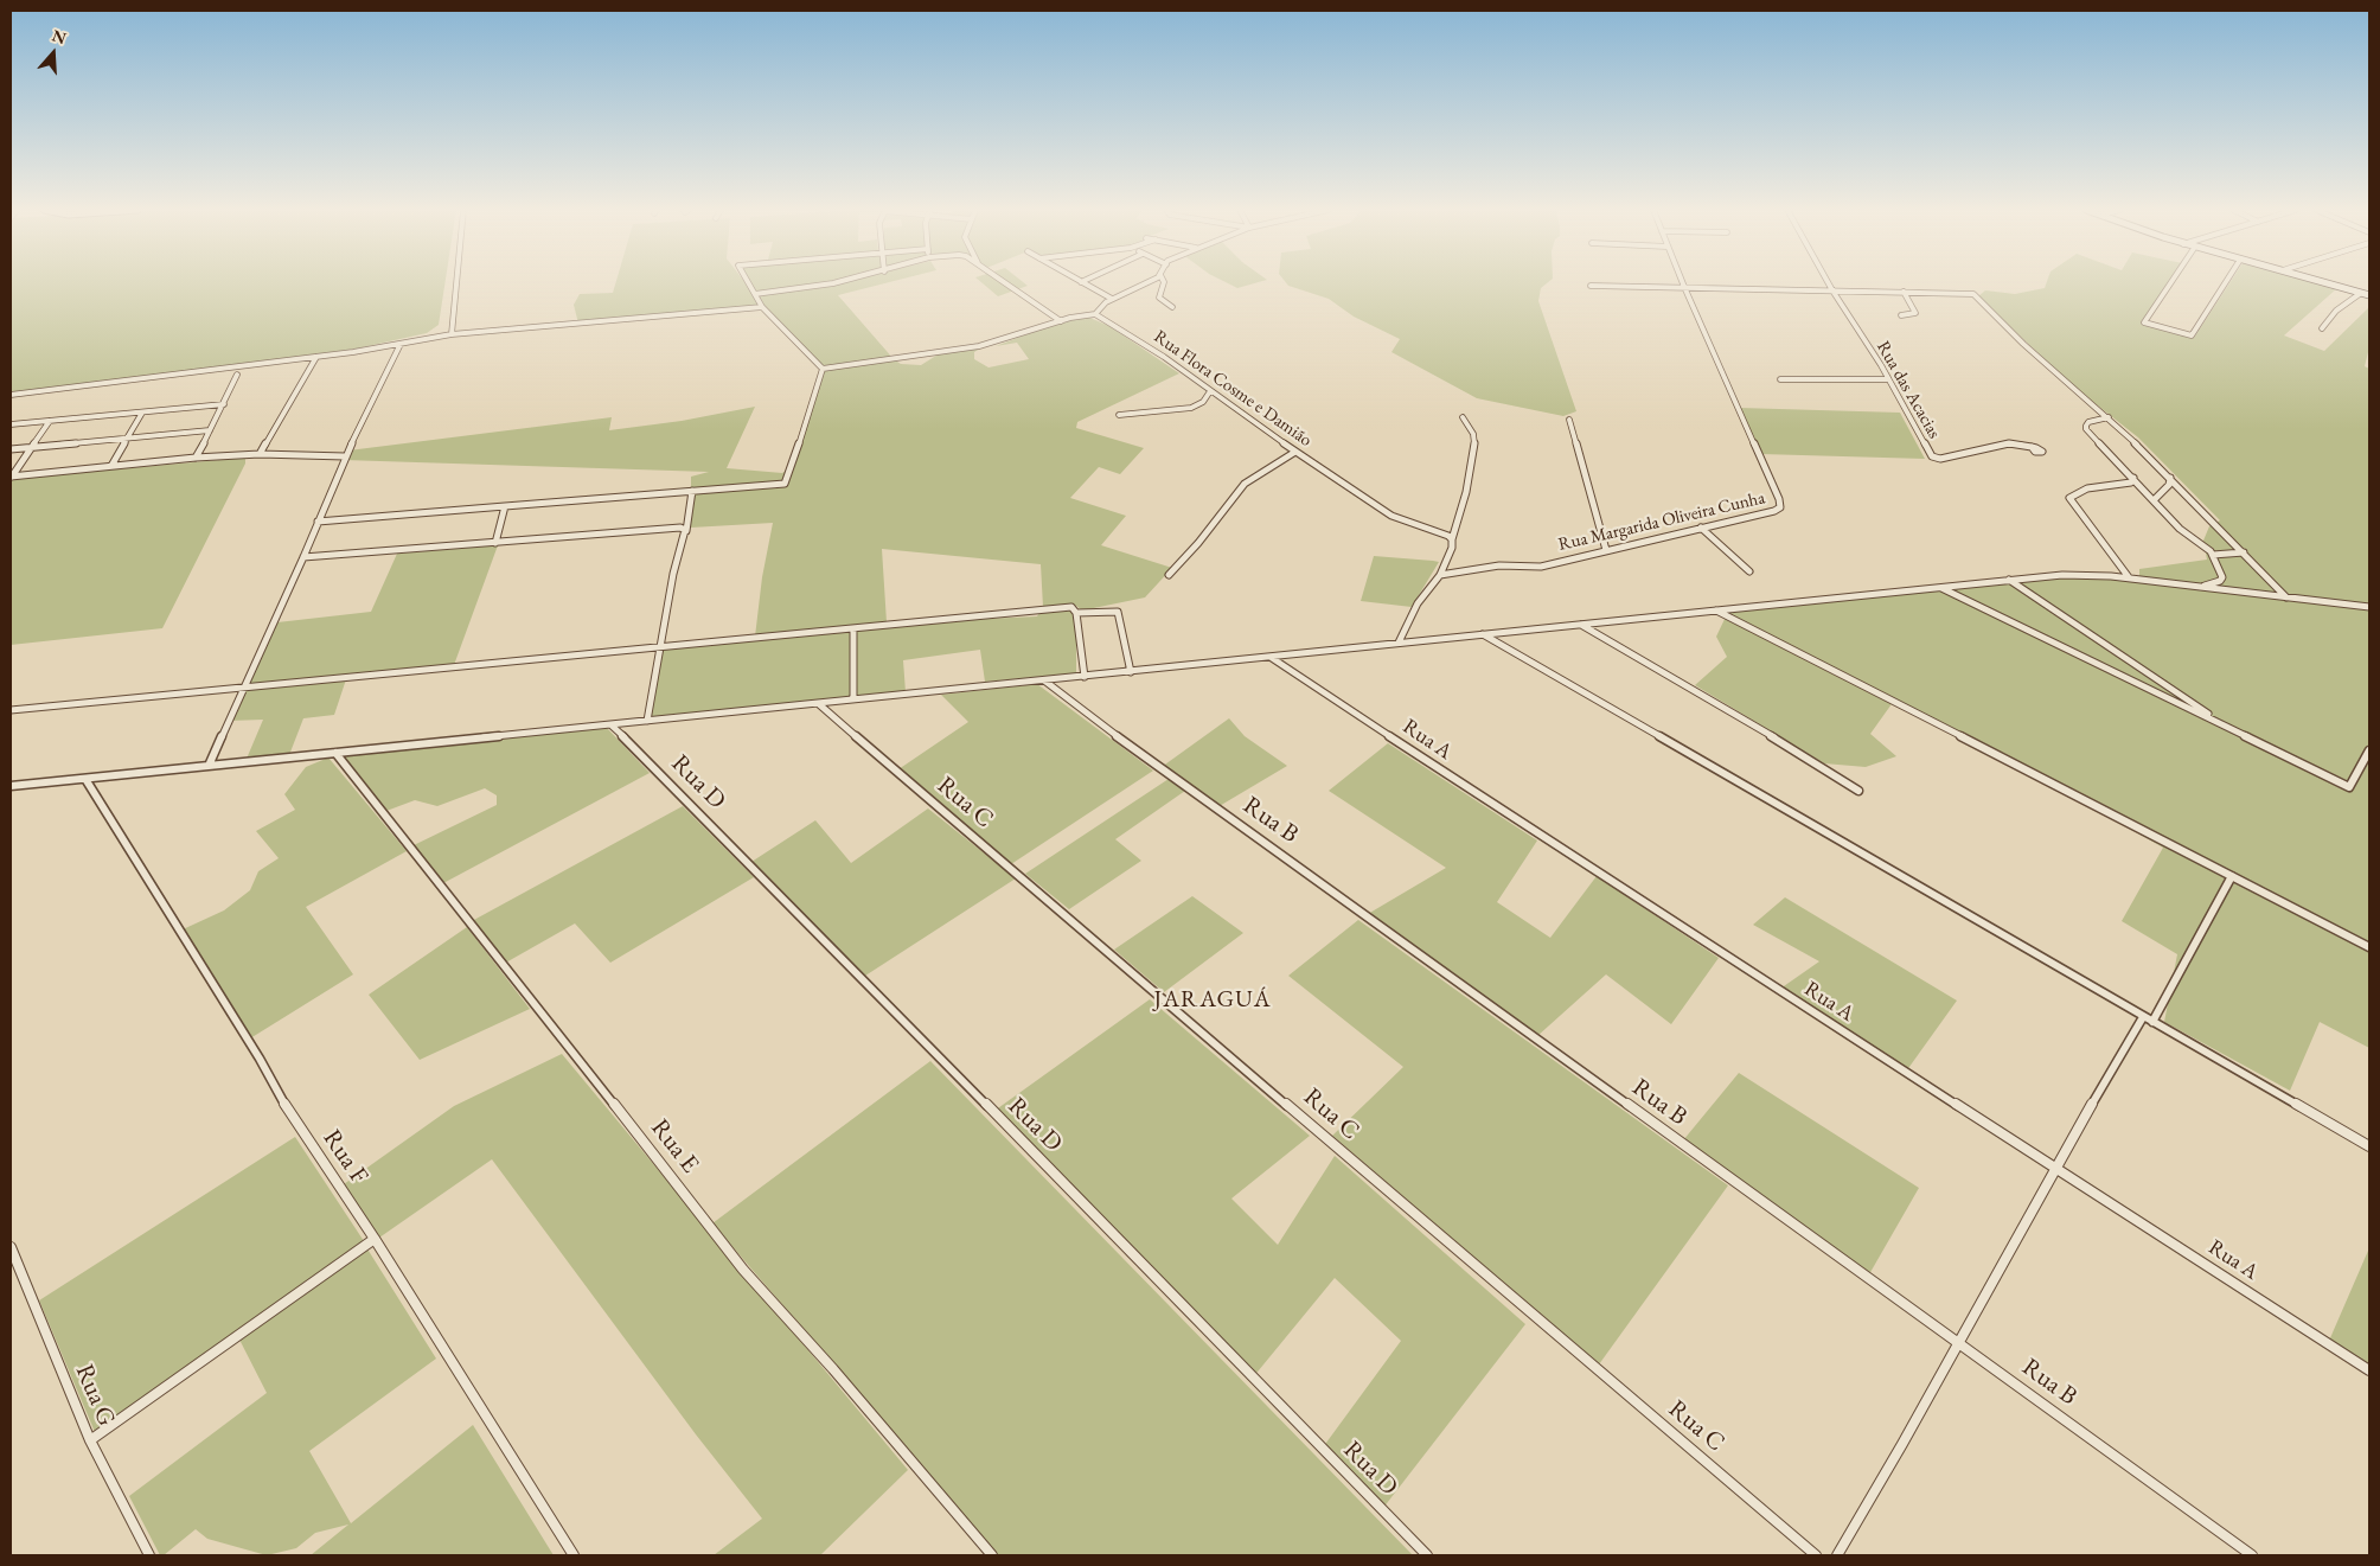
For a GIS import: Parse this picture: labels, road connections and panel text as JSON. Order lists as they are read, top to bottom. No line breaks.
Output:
{"streets":{"street":["Rua Flora Cosme e Damião","Rua das Acacias","Rua Margarida Oliveira Cunha","Rua A","Rua D","Rua C","Rua B","Rua E","Rua F","Rua G"]},"districts":["JARAGUÁ"],"north":"top"}
